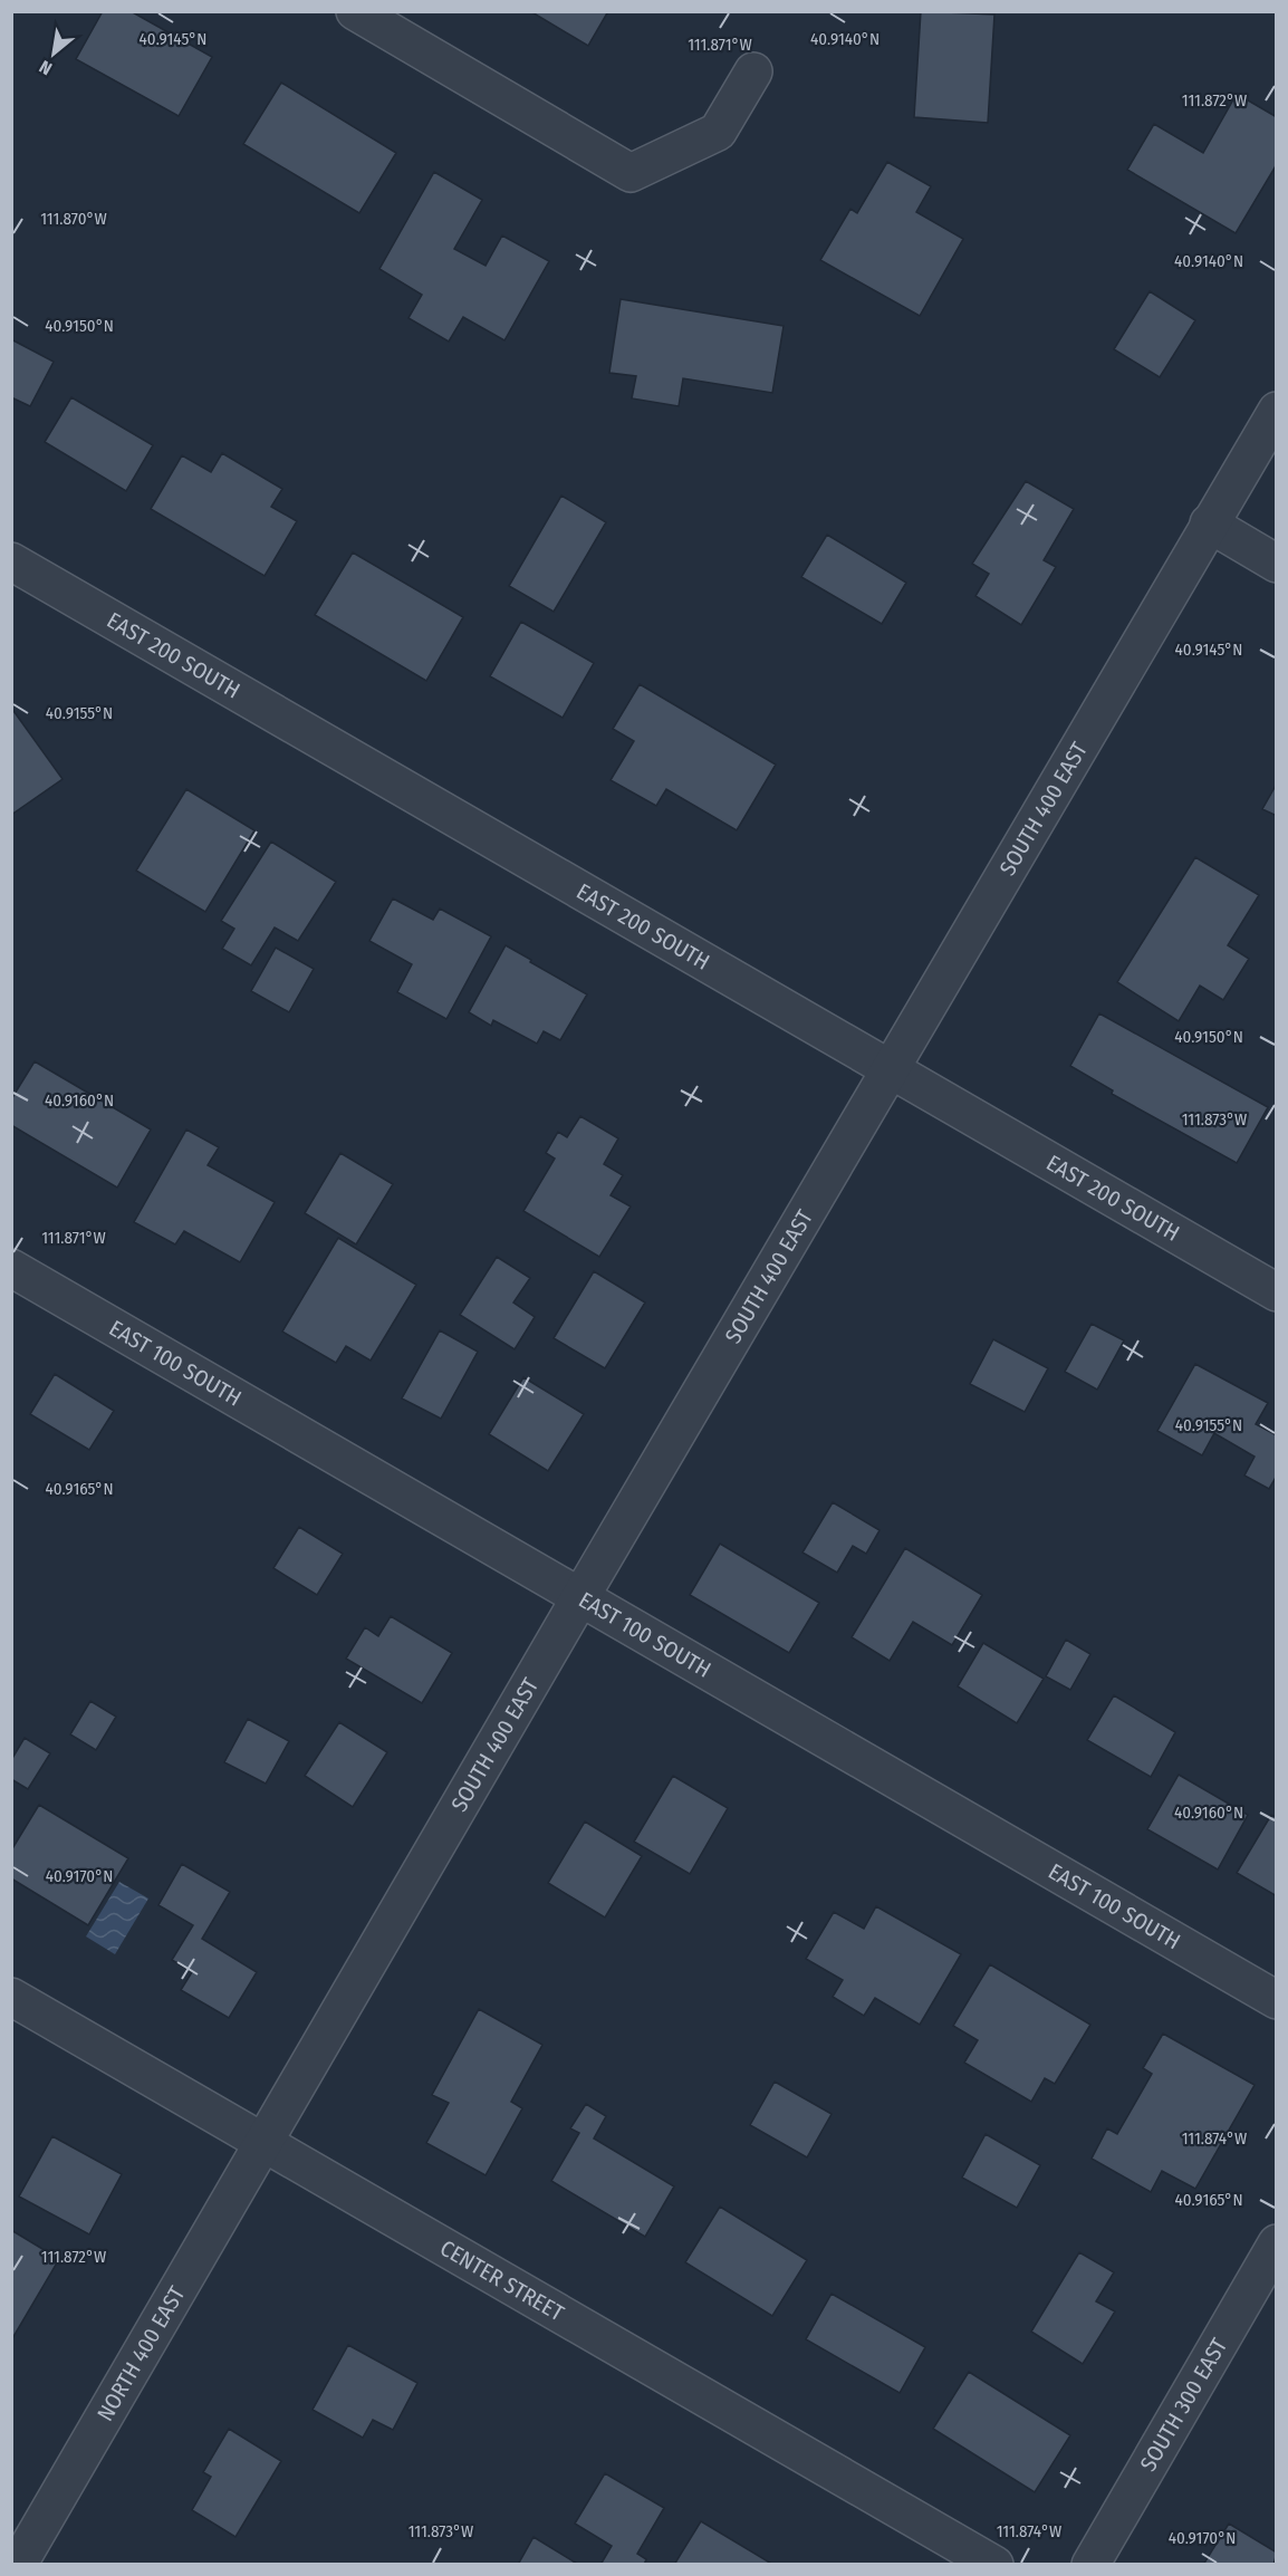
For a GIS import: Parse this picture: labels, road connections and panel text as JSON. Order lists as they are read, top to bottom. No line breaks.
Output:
{"streets":{"street":["EAST 200 SOUTH","SOUTH 400 EAST","EAST 100 SOUTH","CENTER STREET","NORTH 400 EAST","SOUTH 300 EAST"]},"crossings":[["EAST 200 SOUTH","SOUTH 400 EAST"],["SOUTH 400 EAST","EAST 100 SOUTH"],["SOUTH 400 EAST","CENTER STREET"],["SOUTH 400 EAST","NORTH 400 EAST"],["CENTER STREET","NORTH 400 EAST"]],"north":"bottom left","coordinates":["40.9145°N","40.9140°N","111.871°W","111.872°W","111.870°W","40.9150°N","40.9155°N","40.9160°N","111.873°W","40.9165°N","40.9170°N","111.874°W"]}
